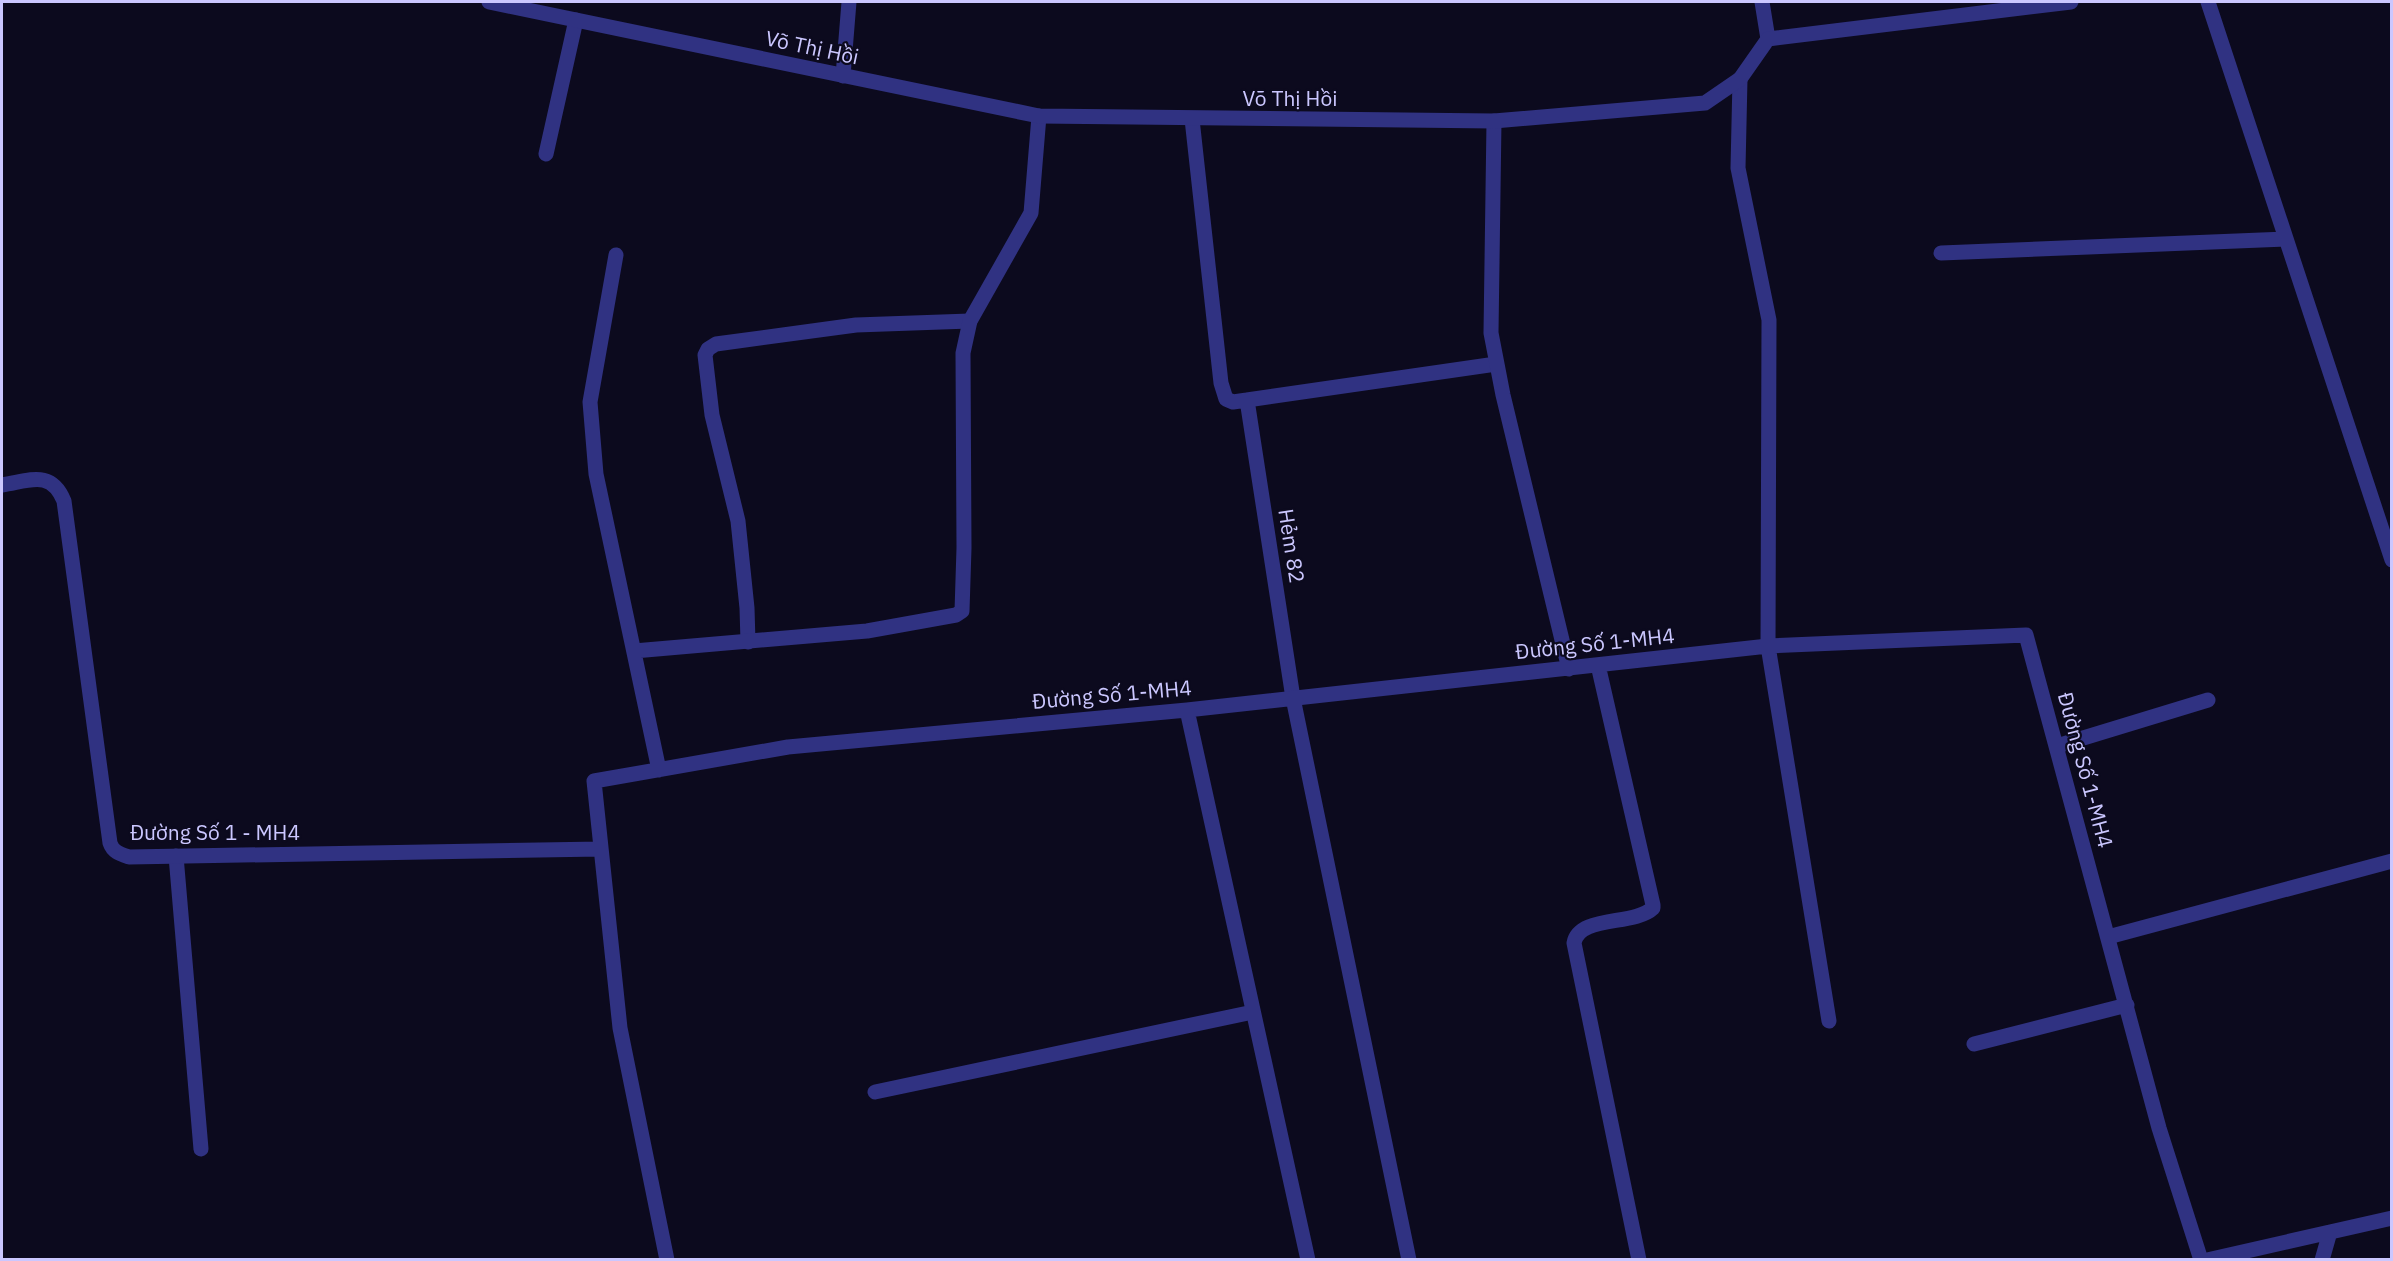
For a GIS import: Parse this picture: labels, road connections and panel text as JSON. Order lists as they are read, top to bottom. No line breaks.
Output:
{"streets":{"street":["Võ Thị Hồi","Hẻm 82","Đường Số 1-MH4","Đường Số 1 - MH4"]},"crossings":[["Hẻm 82","Đường Số 1-MH4"],["Đường Số 1-MH4","Đường Số 1 - MH4"]]}
